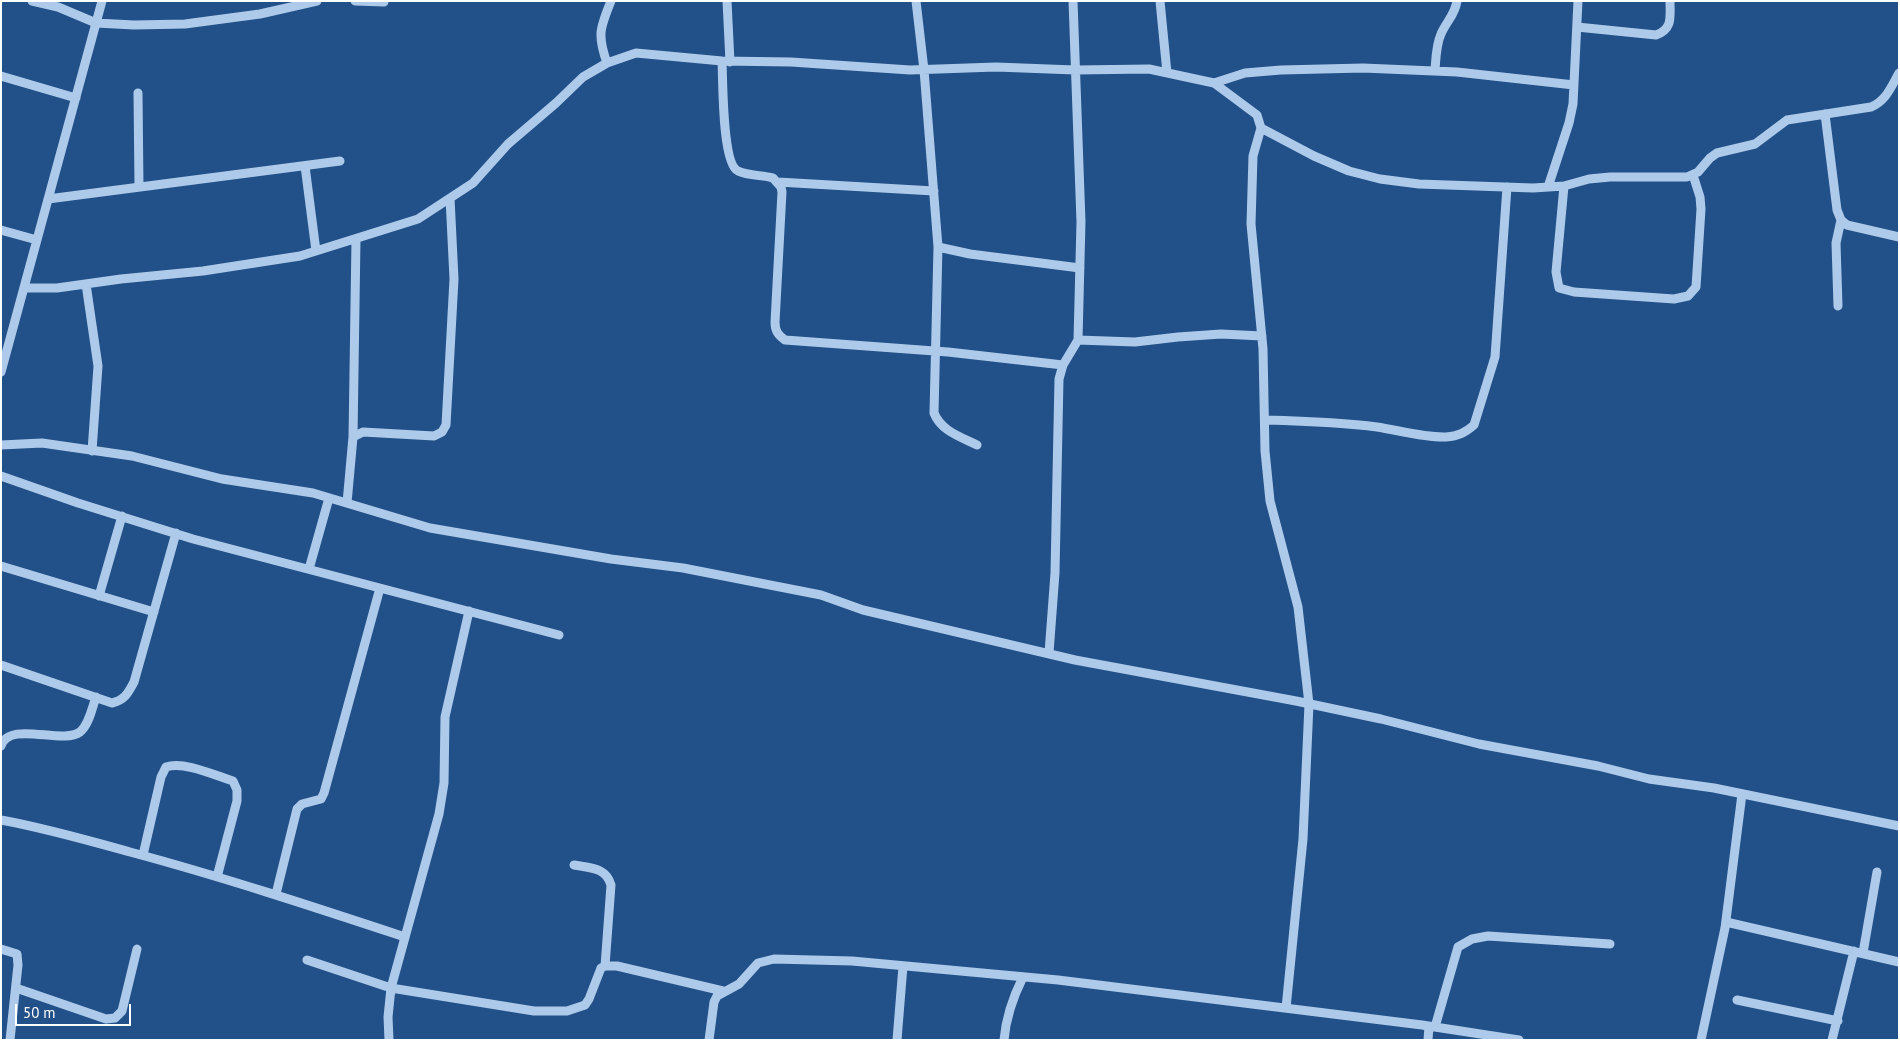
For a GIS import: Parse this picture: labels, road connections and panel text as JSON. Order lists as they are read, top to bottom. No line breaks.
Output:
{"scale_bar":"50 m"}
